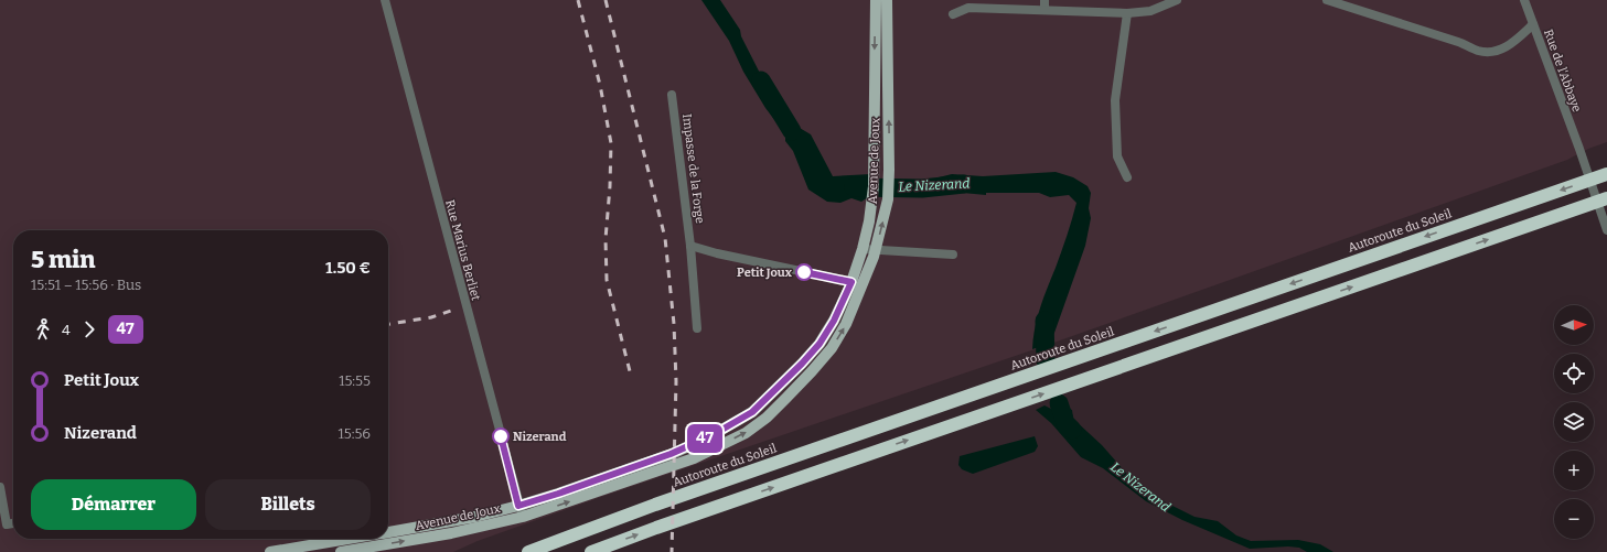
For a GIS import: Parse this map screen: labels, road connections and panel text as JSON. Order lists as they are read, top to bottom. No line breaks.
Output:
{"streets":{"highway":["Autoroute du Soleil"],"main road":["Avenue de Joux"],"street":["Rue de l'Abbaye","Impasse de la Forge","Rue Marius Berliet"]},"crossings":[["Avenue de Joux","Rue Marius Berliet"]],"water":["Le Nizerand"],"places":["Petit Joux","Nizerand"],"lines":["bus line 47"],"north":"right","page":{"on_map":"47","heading":["5 min","15:51 – 15:56 · Bus","1.50 €"],"map_buttons":["+","−"],"legs":["4","47"],"list":[{"name":"Petit Joux","value":"15:55"},{"name":"Nizerand","value":"15:56"}],"buttons":["Démarrer","Billets"]}}
